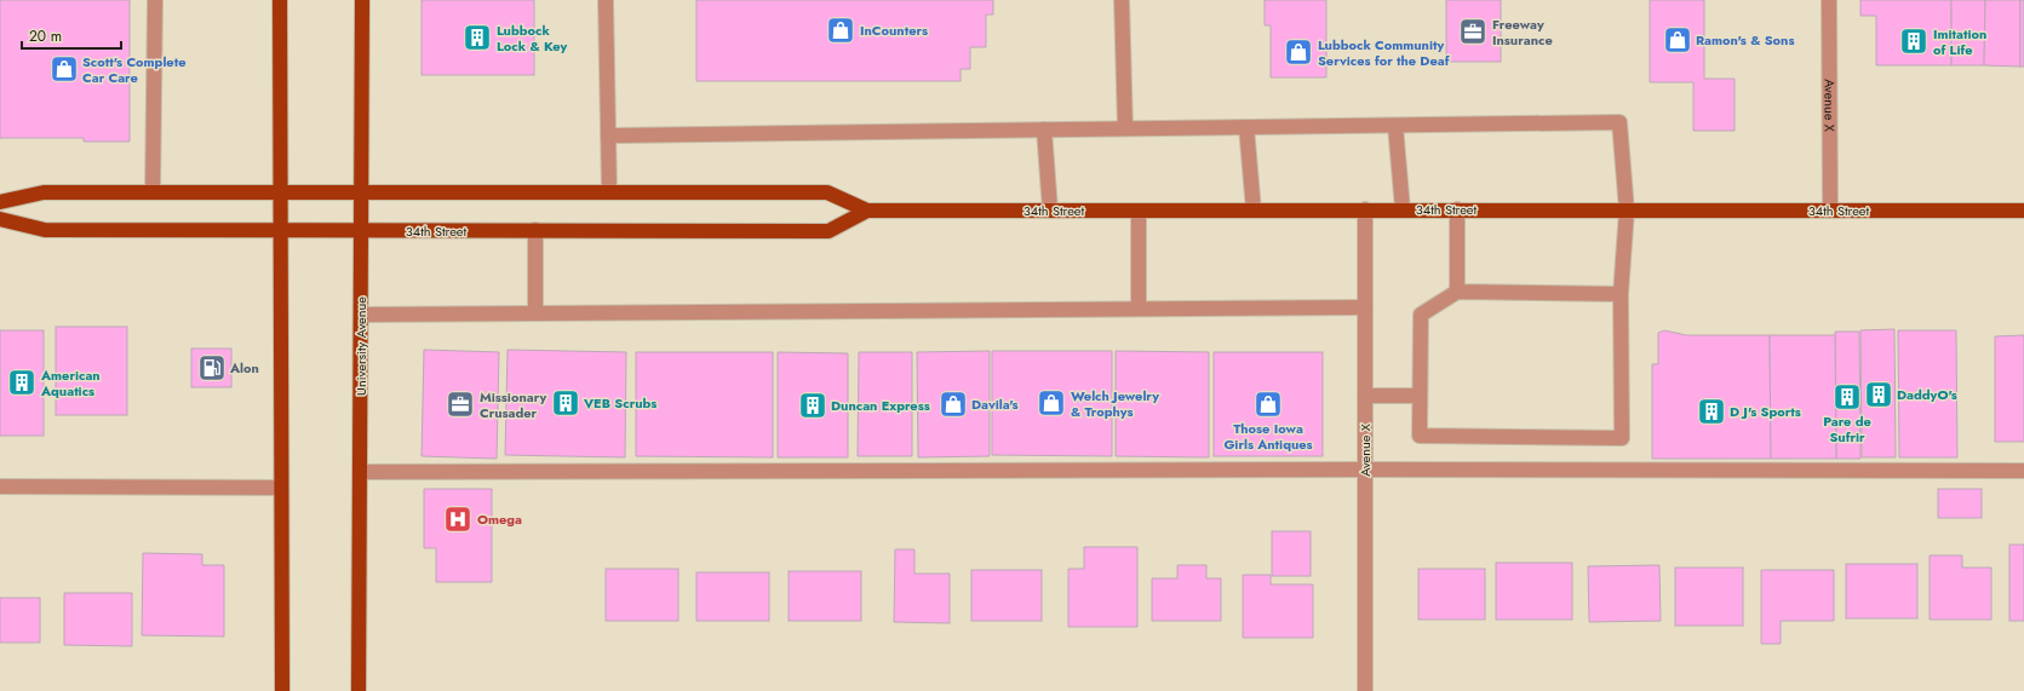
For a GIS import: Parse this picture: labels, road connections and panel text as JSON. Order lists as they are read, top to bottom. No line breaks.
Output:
{"streets":{"main road":["34th Street","University Avenue"],"street":["Avenue X"]},"crossings":[["Avenue X","34th Street"],["34th Street","University Avenue"]],"places":{"shop":["InCounters","Ramon's & Sons","Lubbock Community Services for the Deaf","Scott's Complete Car Care","Welch Jewelry & Trophys","Davila's","Those Iowa Girls Antiques"],"office":["Freeway Insurance","Missionary Crusader"],"building":["Lubbock Lock & Key","Imitation of Life","American Aquatics","DaddyO's","Pare de Sufrir","VEB Scrubs","Duncan Express","D J's Sports"],"fuel station":["Alon"],"hospital":["Omega"]},"scale_bar":"20 m"}
